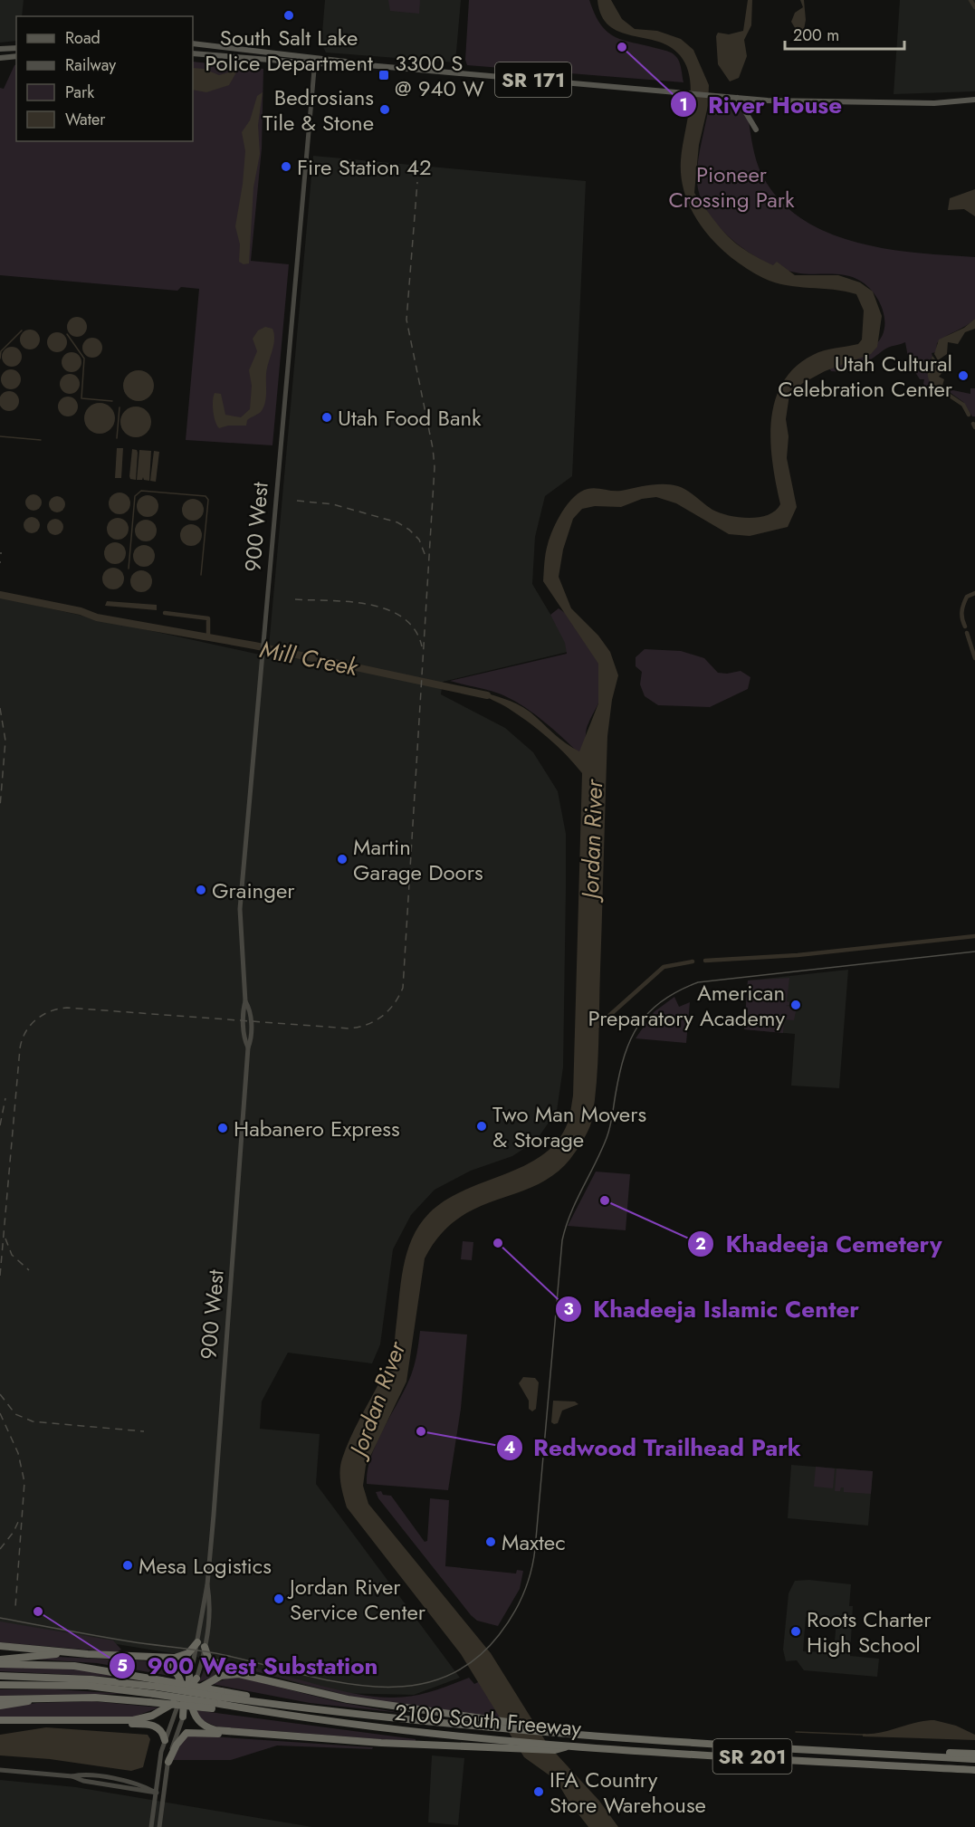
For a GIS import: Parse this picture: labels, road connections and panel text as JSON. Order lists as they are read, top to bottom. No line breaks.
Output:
{"streets":{"highway":["2100 South Freeway","SR 201"],"main road":["SR 171","900 West"]},"crossings":[["SR 171","900 West"],["2100 South Freeway","SR 201"]],"water":["Mill Creek","Jordan River"],"parks":["Pioneer Crossing Park"],"places":{"other":["South Salt Lake Police Department","River House","Bedrosians Tile & Stone","Fire Station 42","Utah Cultural Celebration Center","Utah Food Bank","Martin Garage Doors","Grainger","American Preparatory Academy","Two Man Movers & Storage","Habanero Express","Khadeeja Cemetery","Khadeeja Islamic Center","Redwood Trailhead Park","Maxtec","Mesa Logistics","Jordan River Service Center","900 West Substation","Roots Charter High School","IFA Country Store Warehouse"],"transit":["3300 S @ 940 W"]},"legend":["Road","Railway","Park","Water"],"scale_bar":"200 m"}
